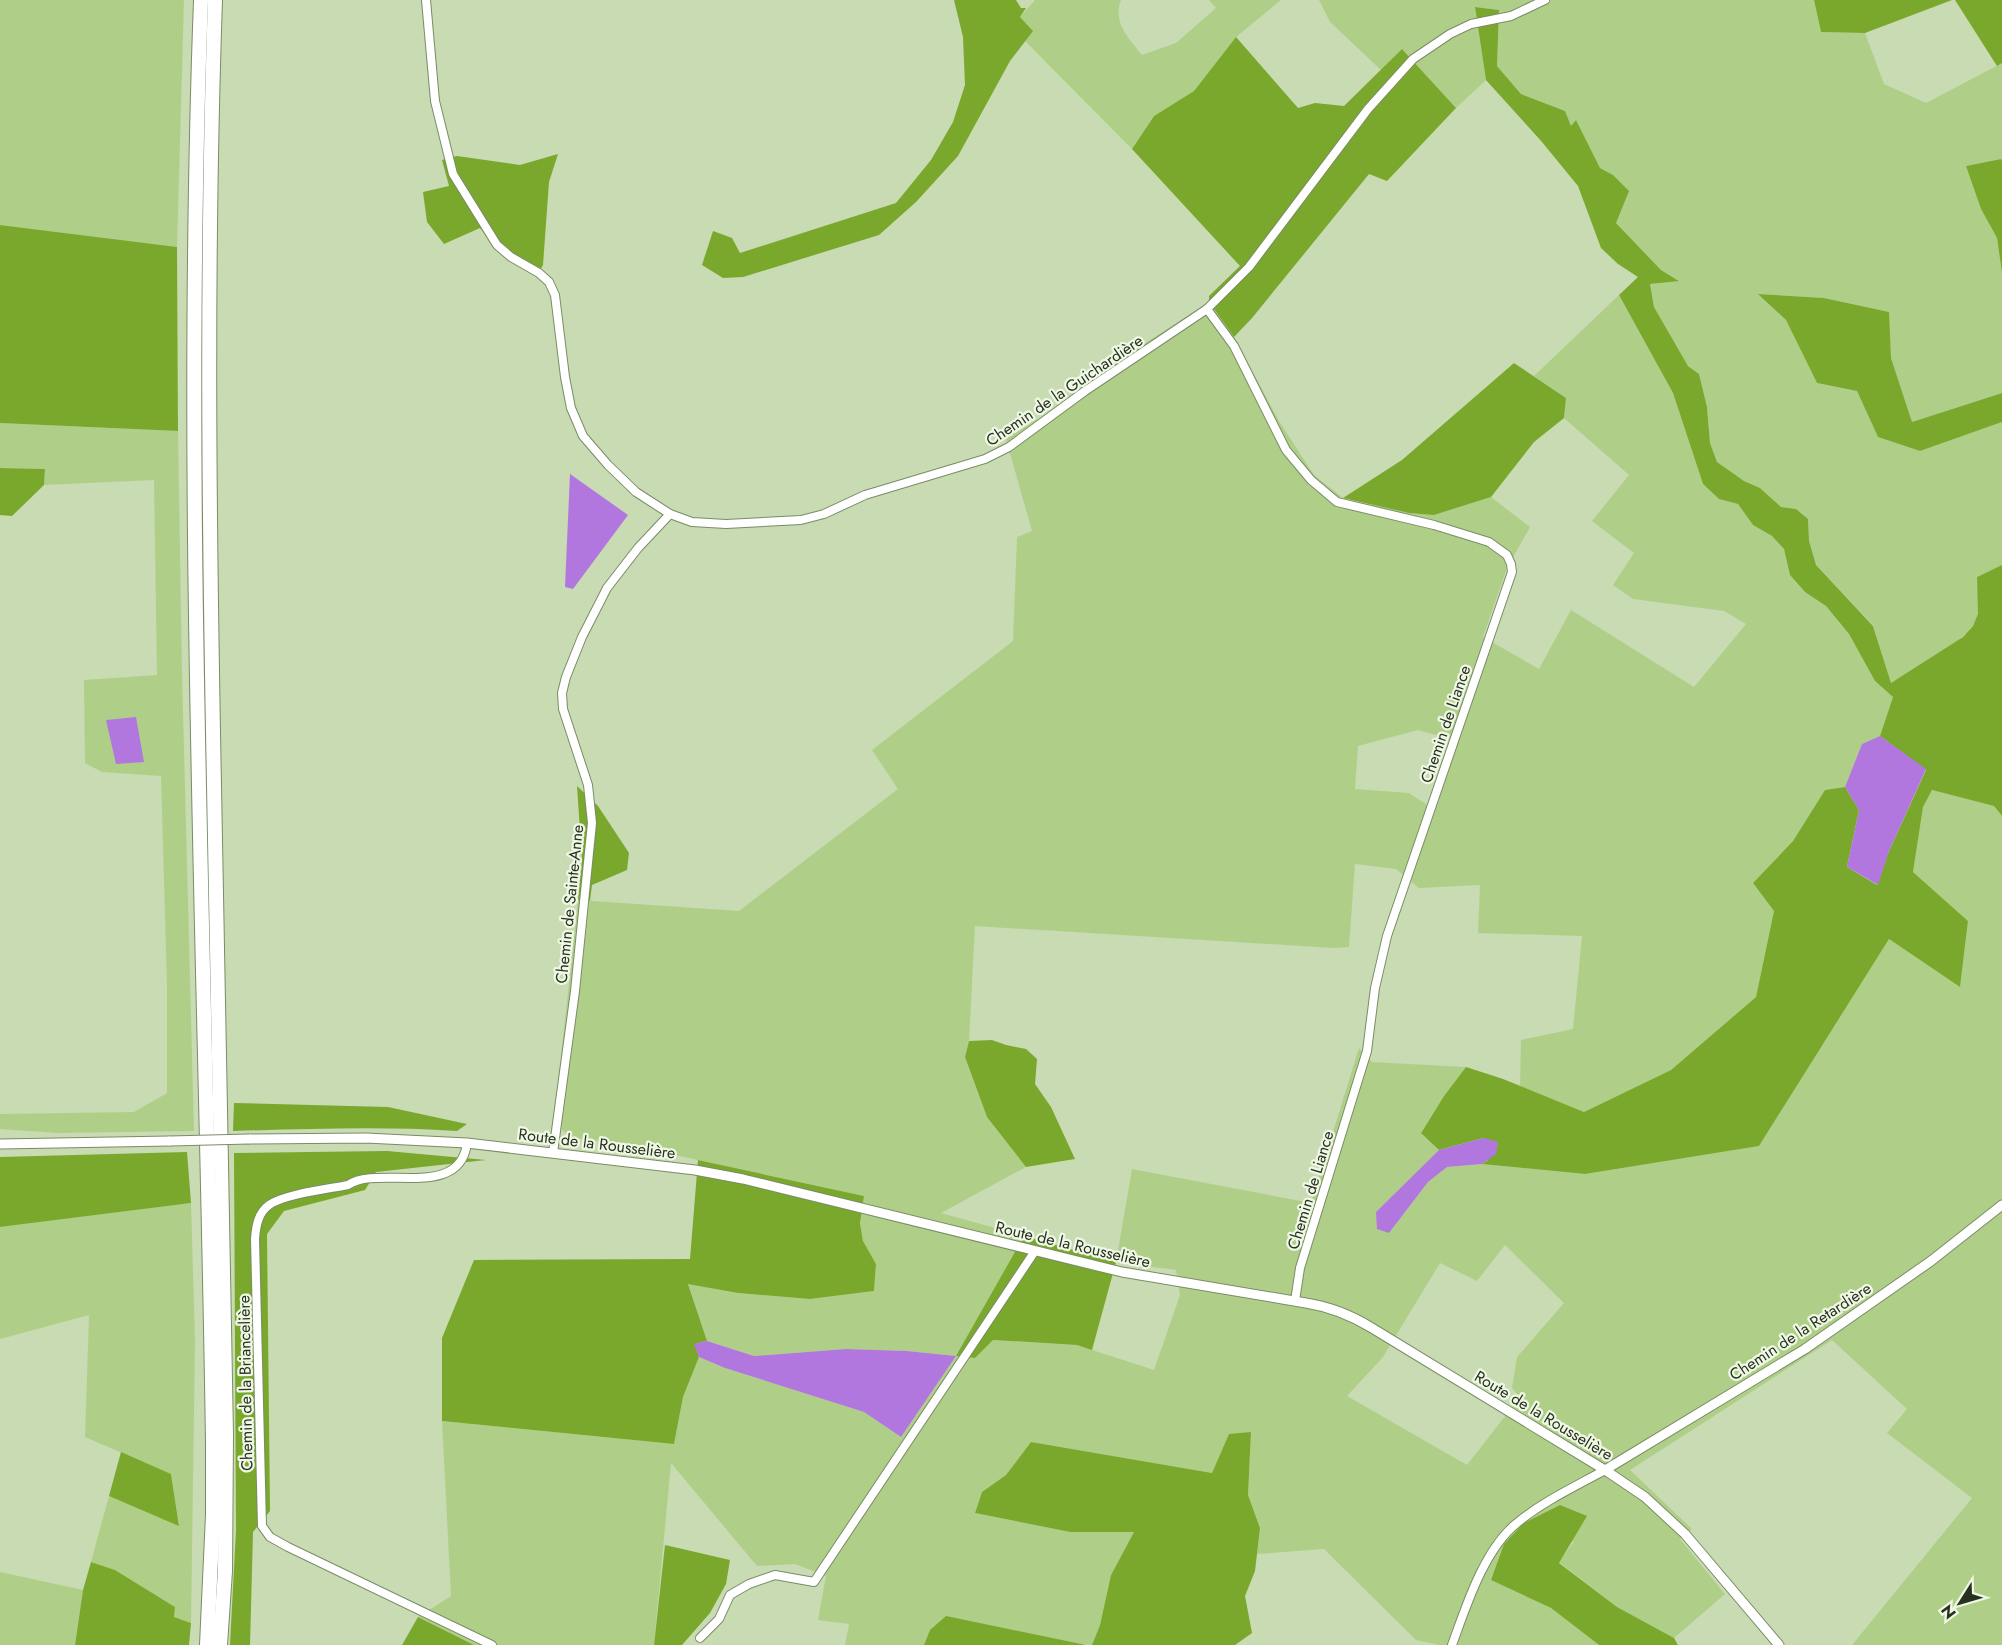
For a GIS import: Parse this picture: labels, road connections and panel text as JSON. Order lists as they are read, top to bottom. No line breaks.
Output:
{"streets":{"street":["Chemin de la Guichardière","Chemin de Liance","Chemin de Sainte-Anne","Route de la Rousselière","Chemin de la Retardière","Chemin de la Briancelière"]},"crossings":[["Chemin de la Guichardière","Chemin de Liance"],["Chemin de la Guichardière","Chemin de Sainte-Anne"],["Chemin de Liance","Route de la Rousselière"],["Chemin de Sainte-Anne","Route de la Rousselière"],["Route de la Rousselière","Chemin de la Retardière"],["Route de la Rousselière","Chemin de la Briancelière"]],"north":"bottom left"}
